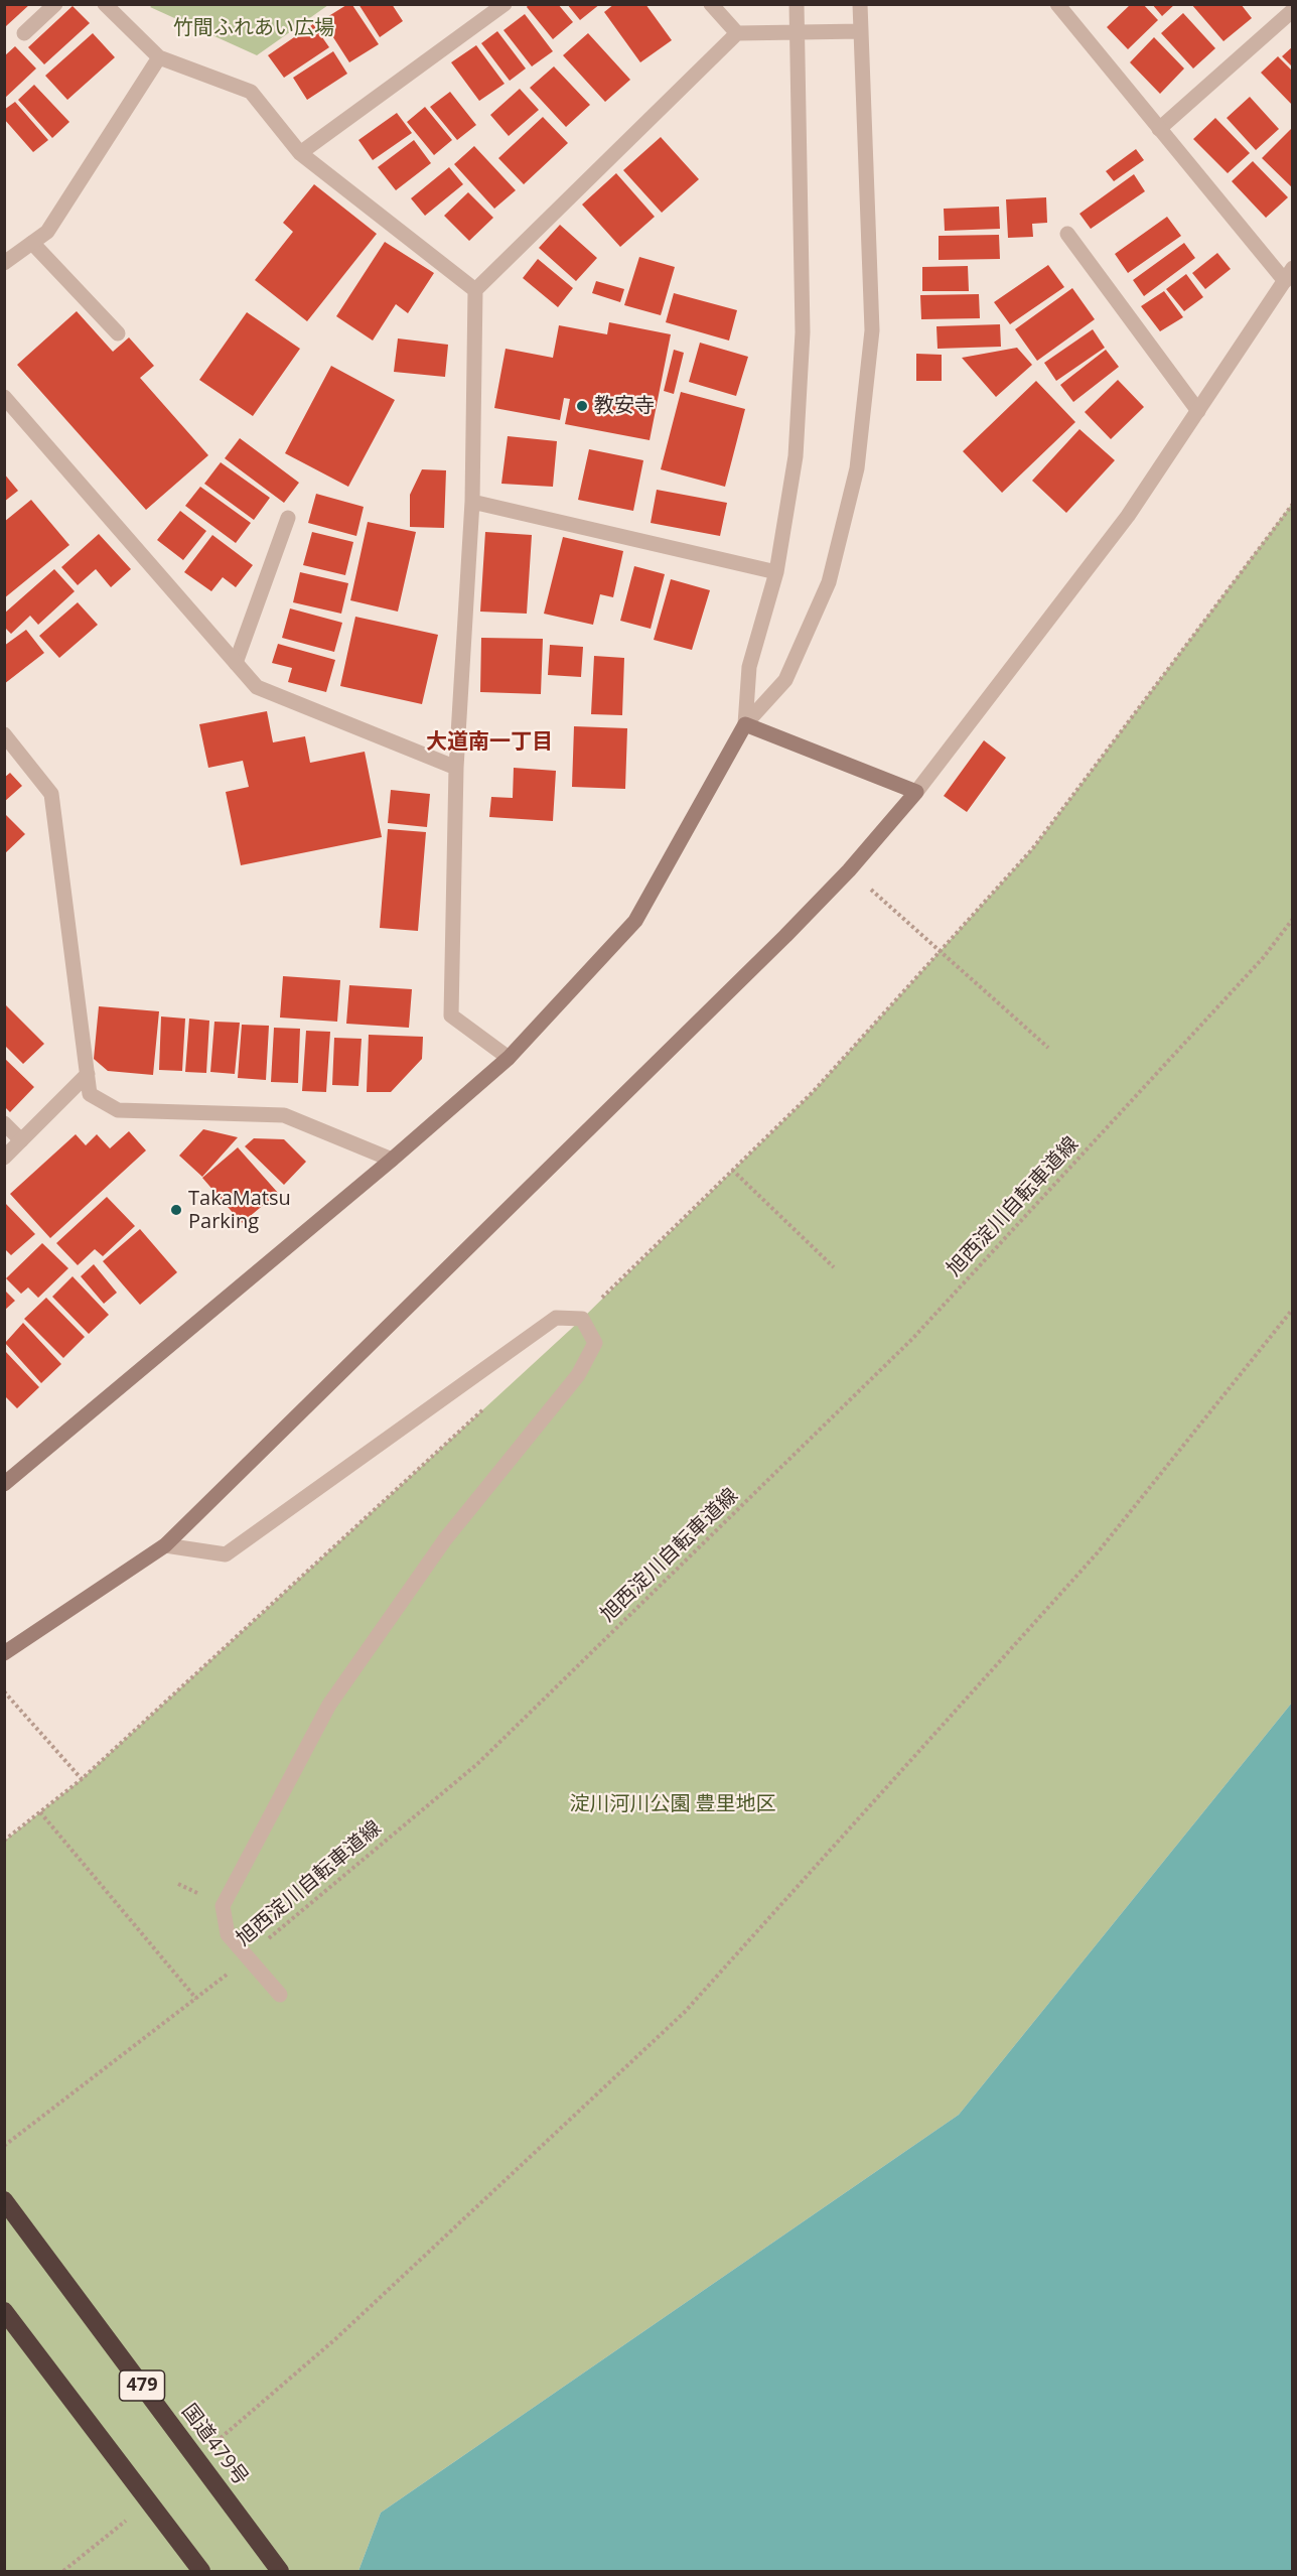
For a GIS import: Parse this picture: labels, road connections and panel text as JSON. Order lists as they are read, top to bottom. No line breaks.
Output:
{"streets":{"highway":["479","国道479号"],"path":["旭西淀川自転車道線"]},"districts":["大道南一丁目"],"parks":["竹間ふれあい広場","淀川河川公園 豊里地区"],"places":["教安寺","TakaMatsu Parking"]}
